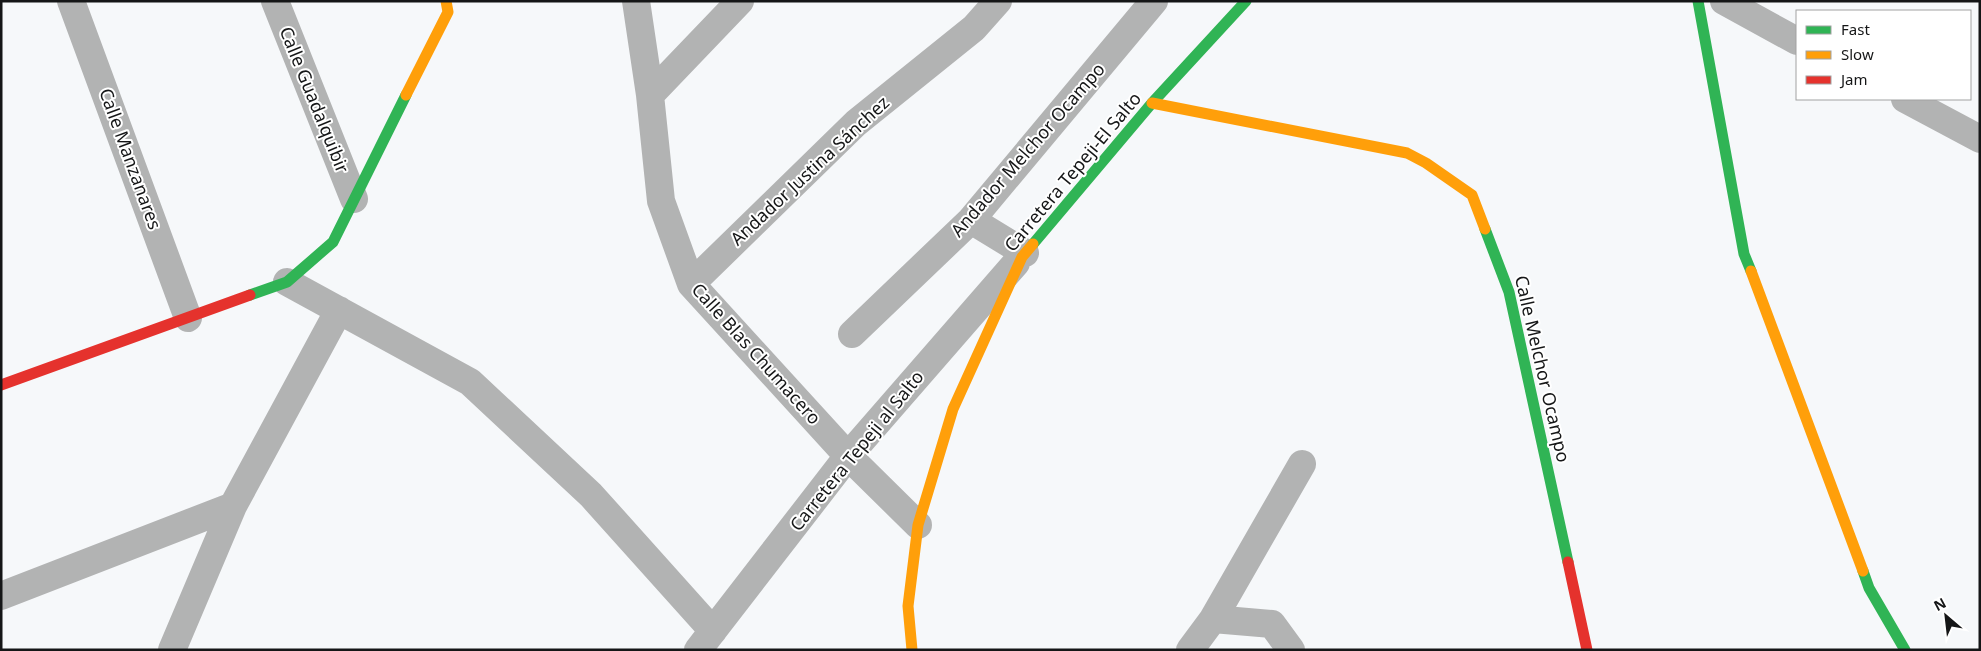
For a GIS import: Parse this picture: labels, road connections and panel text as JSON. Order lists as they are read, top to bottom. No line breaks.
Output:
{"streets":{"street":["Calle Guadalquibir","Andador Melchor Ocampo","Calle Manzanares","Andador Justina Sánchez","Carretera Tepeji-El Salto","Calle Blas Chumacero","Calle Melchor Ocampo","Carretera Tepeji al Salto"]},"crossings":[["Andador Justina Sánchez","Calle Blas Chumacero"],["Carretera Tepeji-El Salto","Calle Blas Chumacero"],["Carretera Tepeji-El Salto","Calle Melchor Ocampo"],["Carretera Tepeji-El Salto","Carretera Tepeji al Salto"],["Calle Blas Chumacero","Carretera Tepeji al Salto"]],"legend":["Fast","Slow","Jam"],"north":"top left"}
